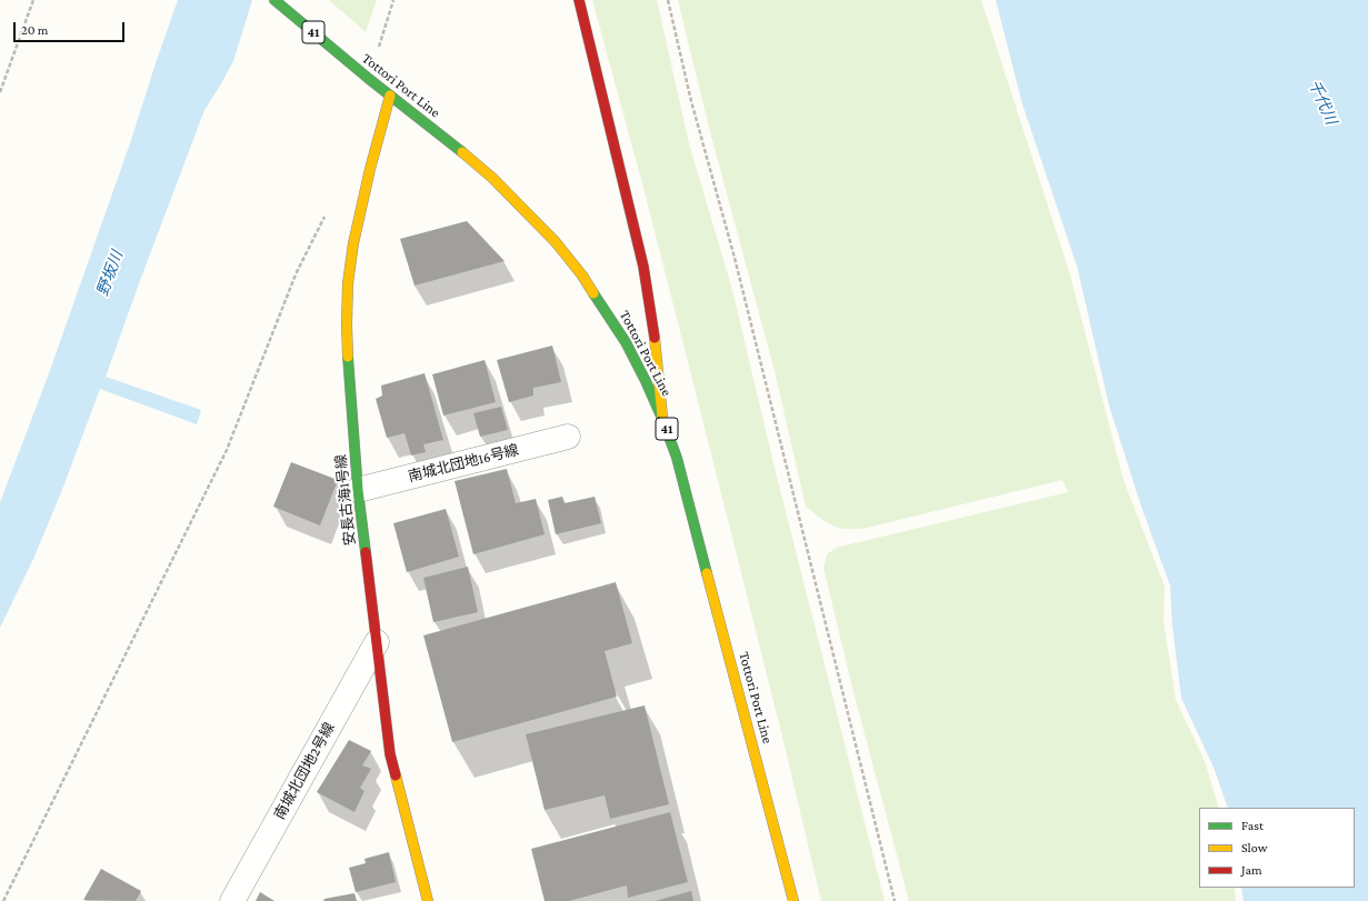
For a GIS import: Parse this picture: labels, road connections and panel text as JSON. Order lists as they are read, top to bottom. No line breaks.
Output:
{"streets":{"street":["41","Tottori Port Line","南城北団地16号線","安長古海1号線","南城北団地2号線"]},"crossings":[["Tottori Port Line","安長古海1号線"],["南城北団地16号線","安長古海1号線"],["安長古海1号線","南城北団地2号線"]],"water":["千代川","野坂川"],"legend":["Fast","Slow","Jam"],"scale_bar":"20 m"}
